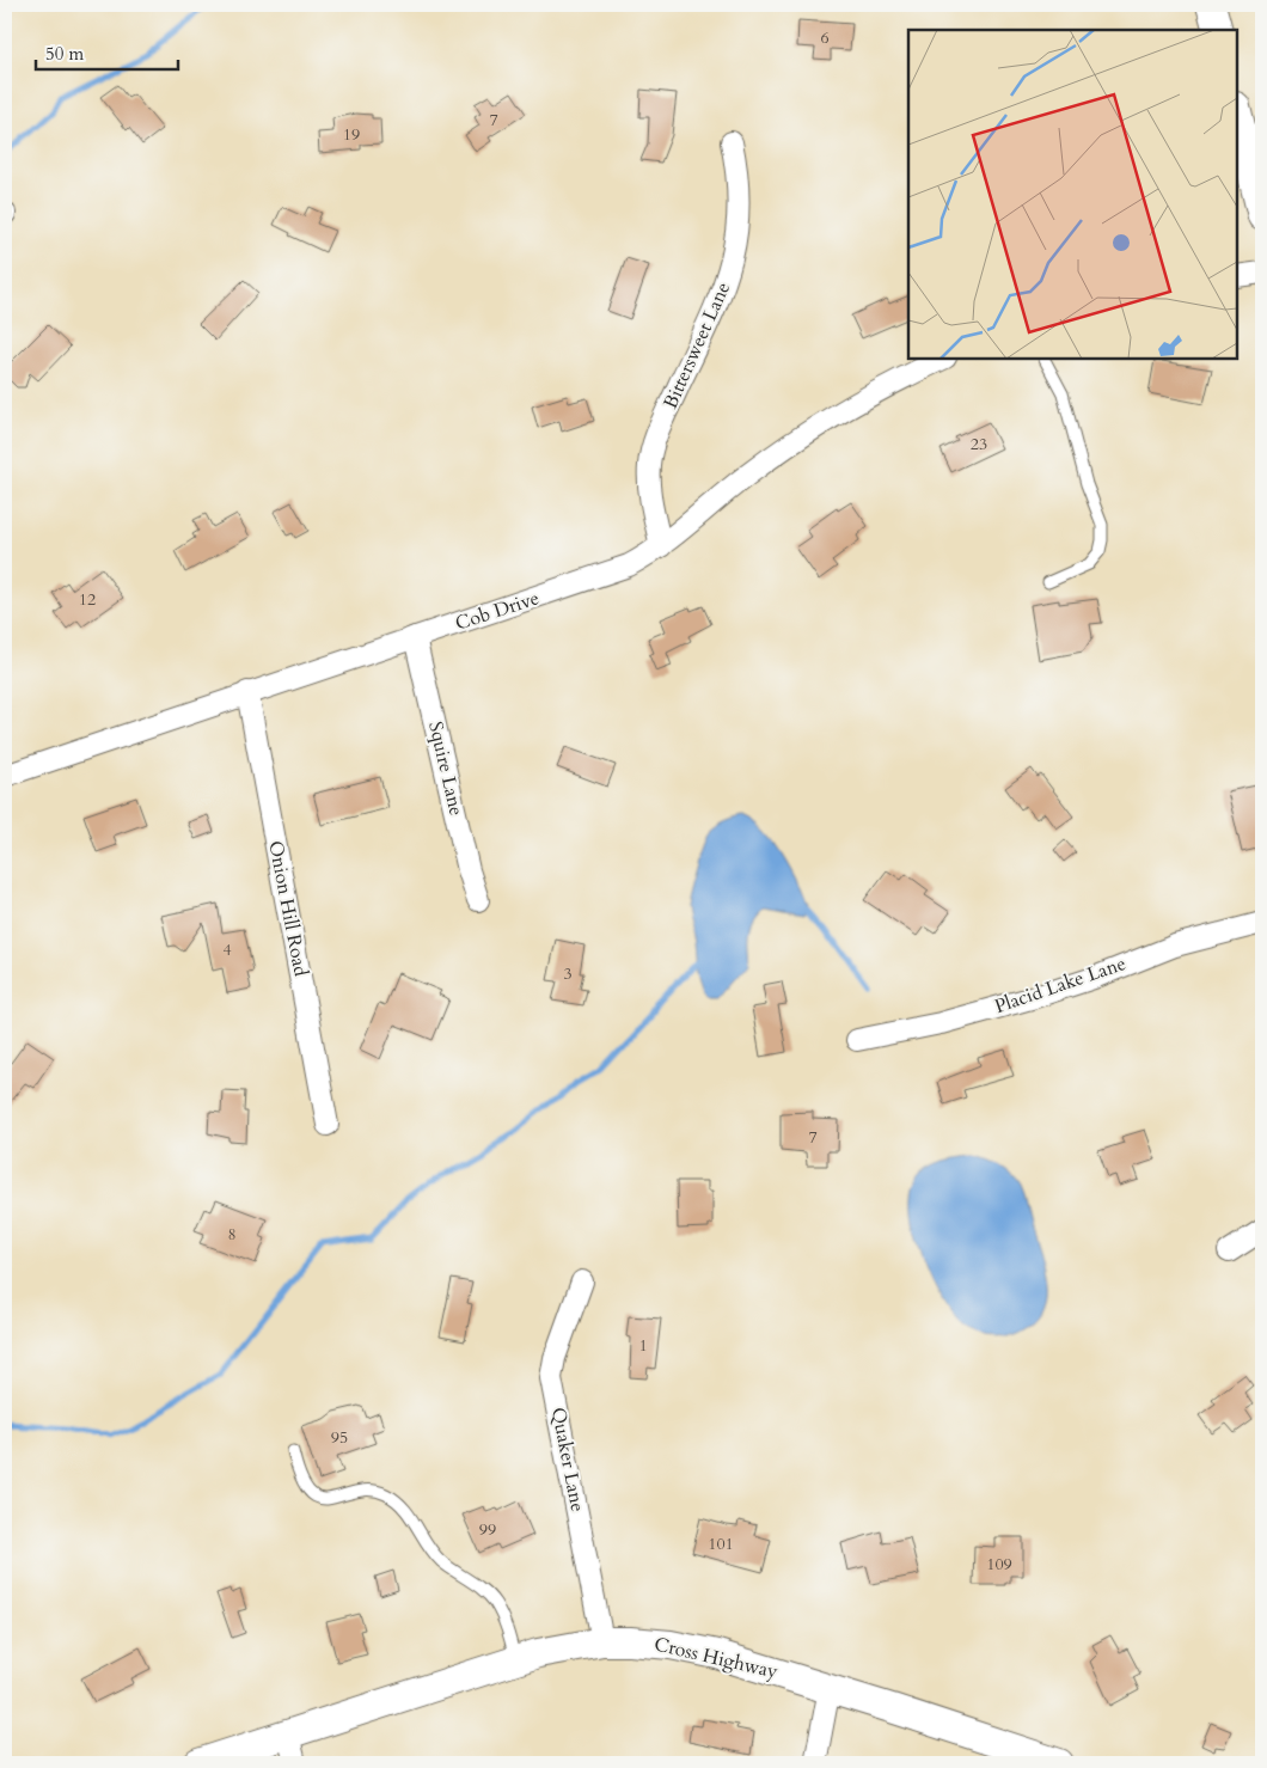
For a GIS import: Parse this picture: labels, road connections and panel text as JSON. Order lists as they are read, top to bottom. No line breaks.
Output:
{"streets":{"street":["Bittersweet Lane","Cob Drive","Squire Lane","Onion Hill Road","Placid Lake Lane","Quaker Lane","Cross Highway"]},"crossings":[["Bittersweet Lane","Cob Drive"],["Cob Drive","Squire Lane"],["Cob Drive","Onion Hill Road"],["Quaker Lane","Cross Highway"]],"house_numbers":["6","7","19","23","12","4","3","7","8","1","95","99","101","109"],"scale_bar":"50 m"}
